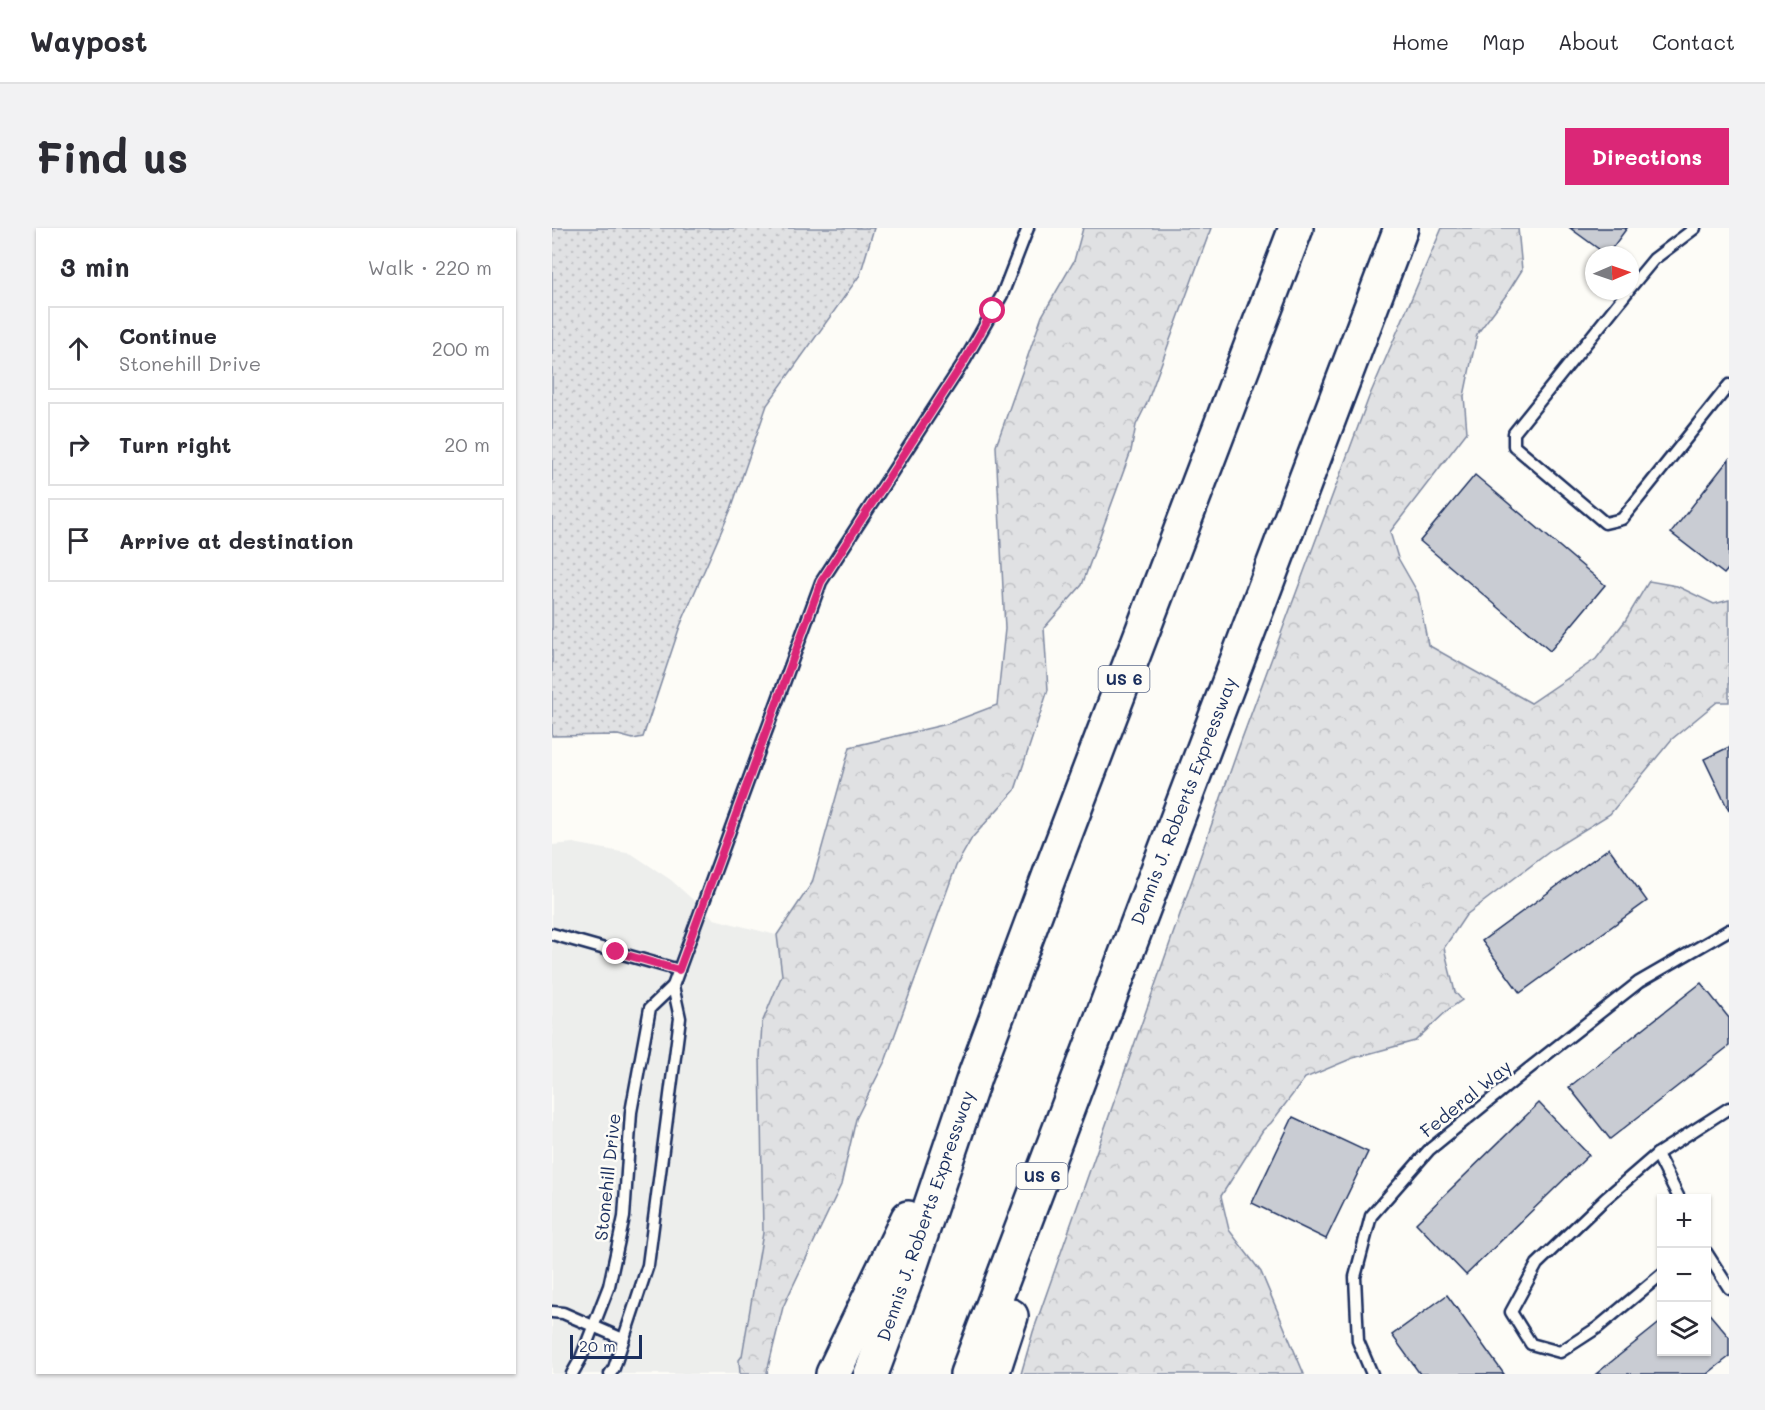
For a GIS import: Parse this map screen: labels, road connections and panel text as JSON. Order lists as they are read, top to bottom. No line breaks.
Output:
{"streets":{"highway":["US 6","Dennis J. Roberts Expressway"],"lane":["Federal Way","Stonehill Drive"]},"crossings":[["US 6","Dennis J. Roberts Expressway"]],"scale_bar":"20 m","north":"right","page":{"header":"Waypost","nav":["Home","Map","About","Contact"],"buttons":"Directions","title":"Find us","heading":["3 min","Walk · 220 m"],"list":[["Continue","Stonehill Drive","200 m"],["Turn right","20 m"],"Arrive at destination"],"map_buttons":["+","−"],"scale":"20 m"}}
